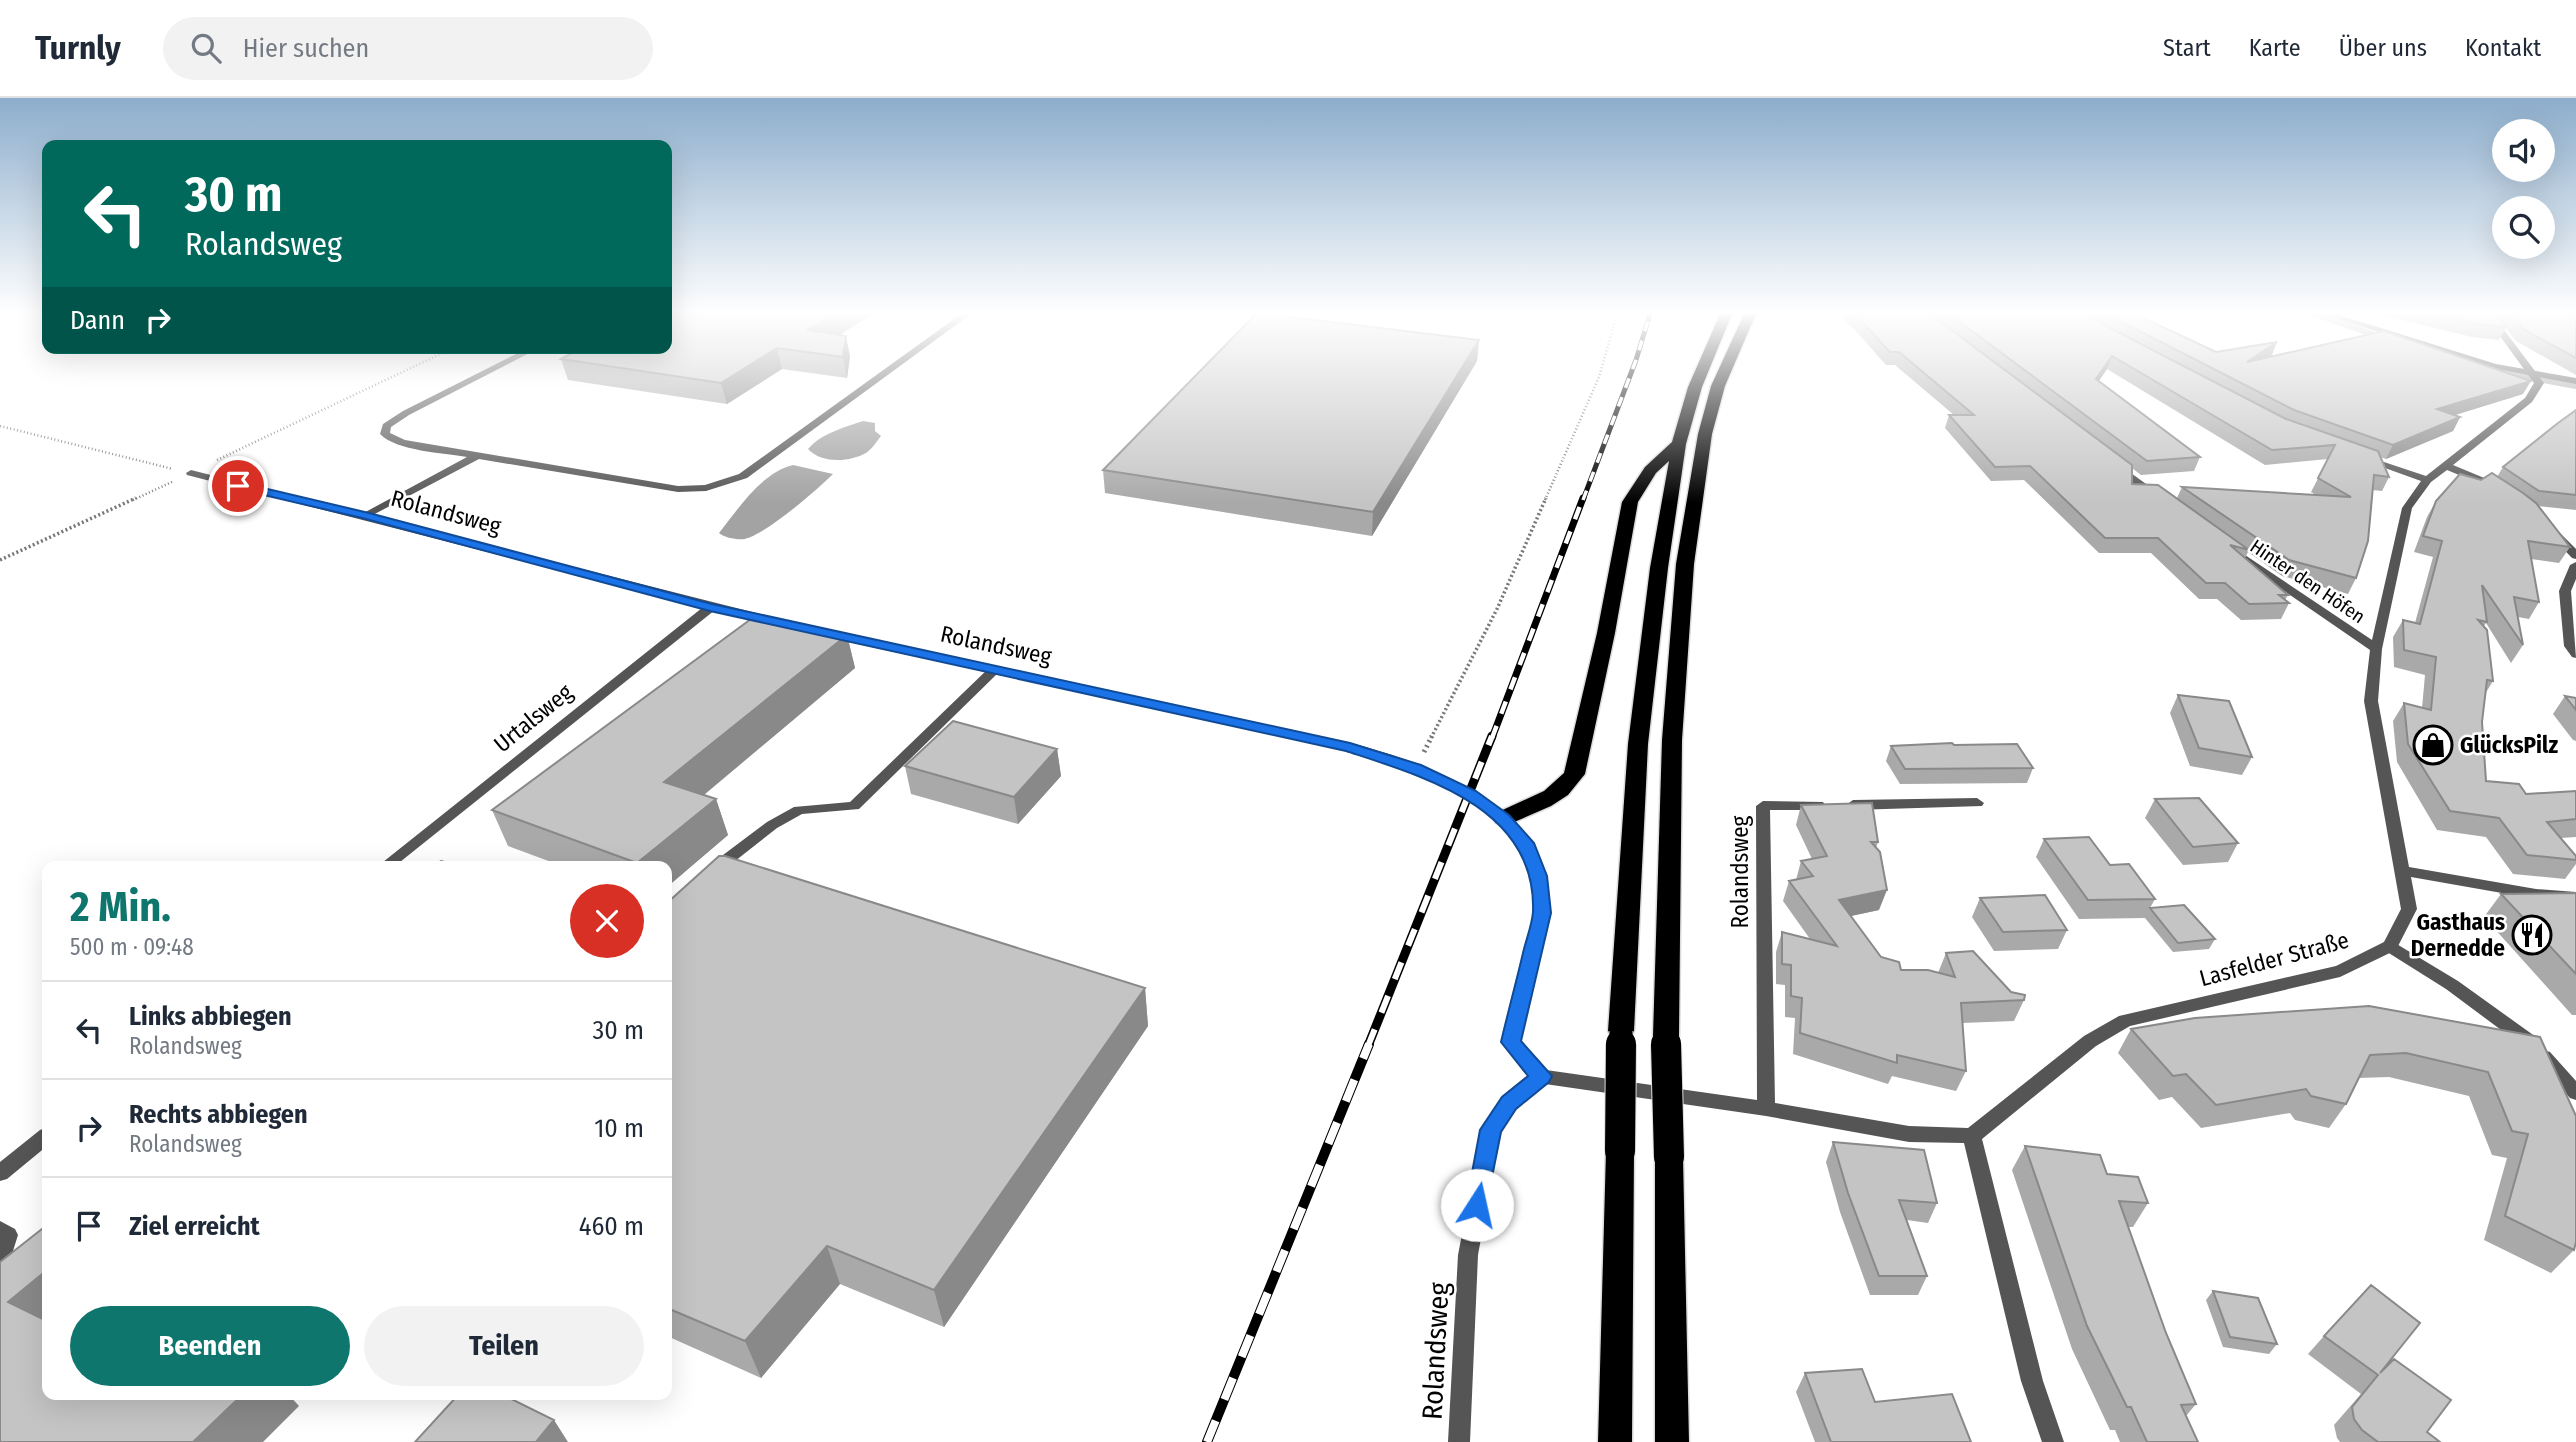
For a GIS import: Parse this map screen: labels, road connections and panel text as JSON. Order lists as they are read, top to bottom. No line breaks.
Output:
{"streets":{"street":["Rolandsweg","Hinter den Höfen","Urtalsweg","Lasfelder Straße"]},"crossings":[["Rolandsweg","Urtalsweg"]],"places":{"shop":["GlücksPilz"],"restaurant":["Gasthaus Dernedde"]},"page":{"header":"Turnly","search":"Hier suchen","nav":["Start","Karte","Über uns","Kontakt"],"turn":["30 m","Rolandsweg"],"then":"Dann","heading":["2 Min.","500 m · 09:48"],"list":[{"name":"Links abbiegen","note":"Rolandsweg","value":"30 m"},{"name":"Rechts abbiegen","note":"Rolandsweg","value":"10 m"},{"name":"Ziel erreicht","value":"460 m"}],"buttons":["Beenden","Teilen"]}}
